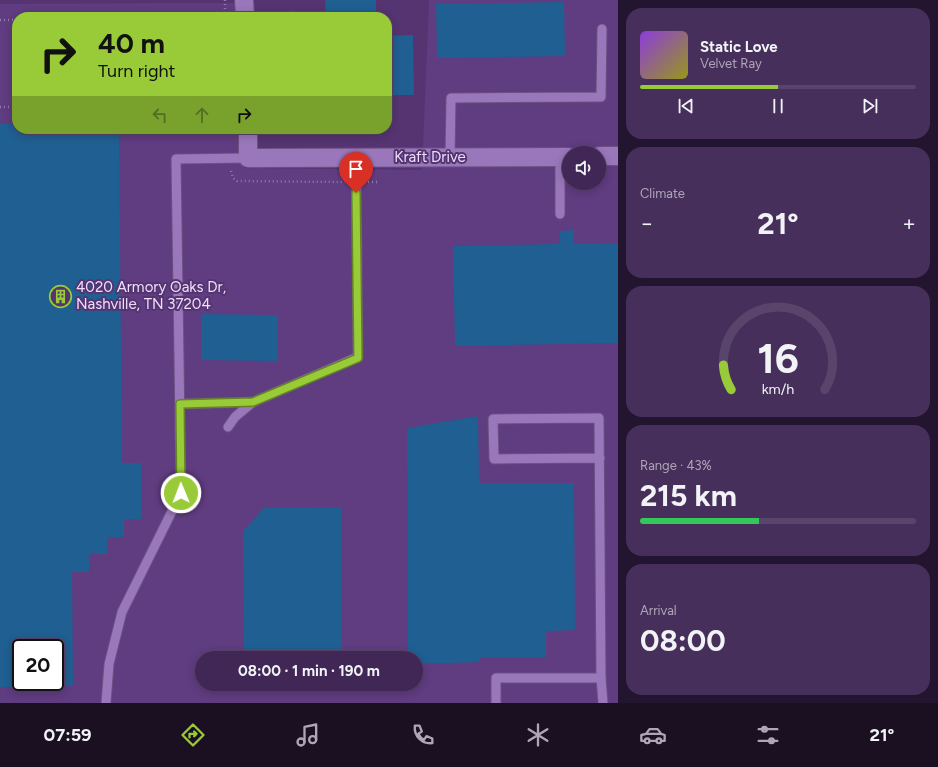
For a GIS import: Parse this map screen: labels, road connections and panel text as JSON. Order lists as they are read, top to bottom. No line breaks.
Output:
{"streets":{"street":["Kraft Drive"]},"places":{"building":["4020 Armory Oaks Dr, Nashville, TN 37204"]},"page":{"turn":["40 m","Turn right"],"song":["Static Love","Velvet Ray"],"tile":["Climate",["Range · 43%","215 km"],["Arrival","08:00"]],"heat":["−","21°","+"],"limit":"20","trip":"08:00 · 1 min · 190 m","tabs":["07:59","21°"],"gauge":["16","km/h"]}}
